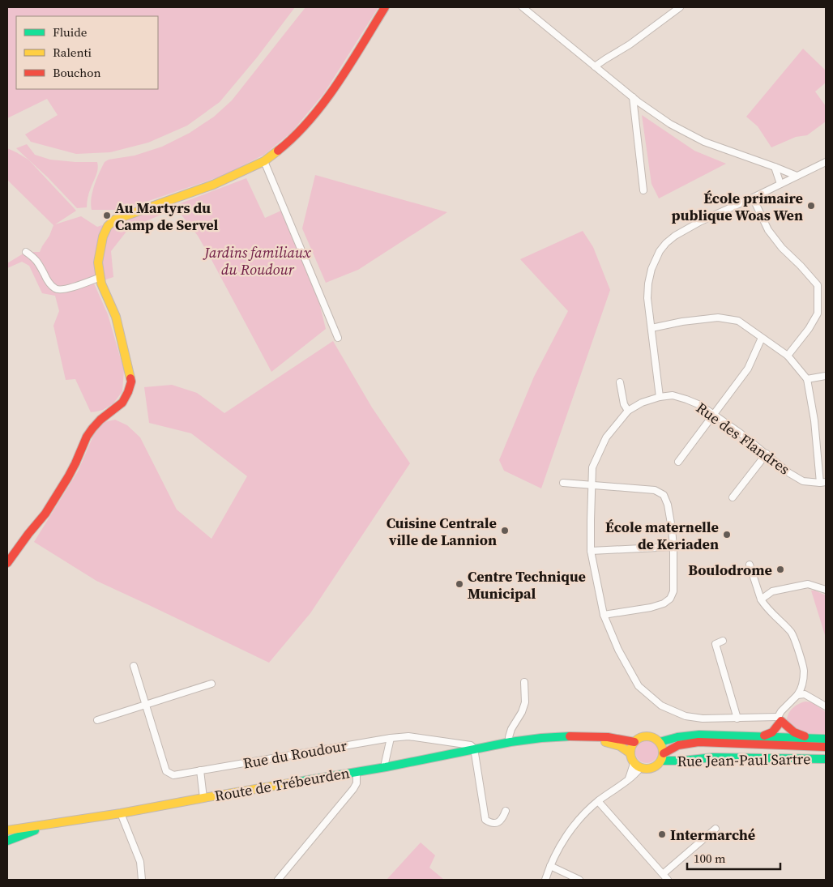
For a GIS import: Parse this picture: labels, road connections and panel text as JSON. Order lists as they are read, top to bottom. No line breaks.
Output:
{"streets":{"main road":["Rue Jean-Paul Sartre","Route de Trébeurden"],"street":["Rue des Flandres","Rue du Roudour"]},"crossings":[["Rue du Roudour","Route de Trébeurden"],["Rue Jean-Paul Sartre","Route de Trébeurden"]],"parks":["Jardins familiaux du Roudour"],"places":["École primaire publique Woas Wen","Au Martyrs du Camp de Servel","Cuisine Centrale ville de Lannion","École maternelle de Keriaden","Boulodrome","Centre Technique Municipal","Intermarché"],"legend":["Fluide","Ralenti","Bouchon"],"scale_bar":"100 m"}
